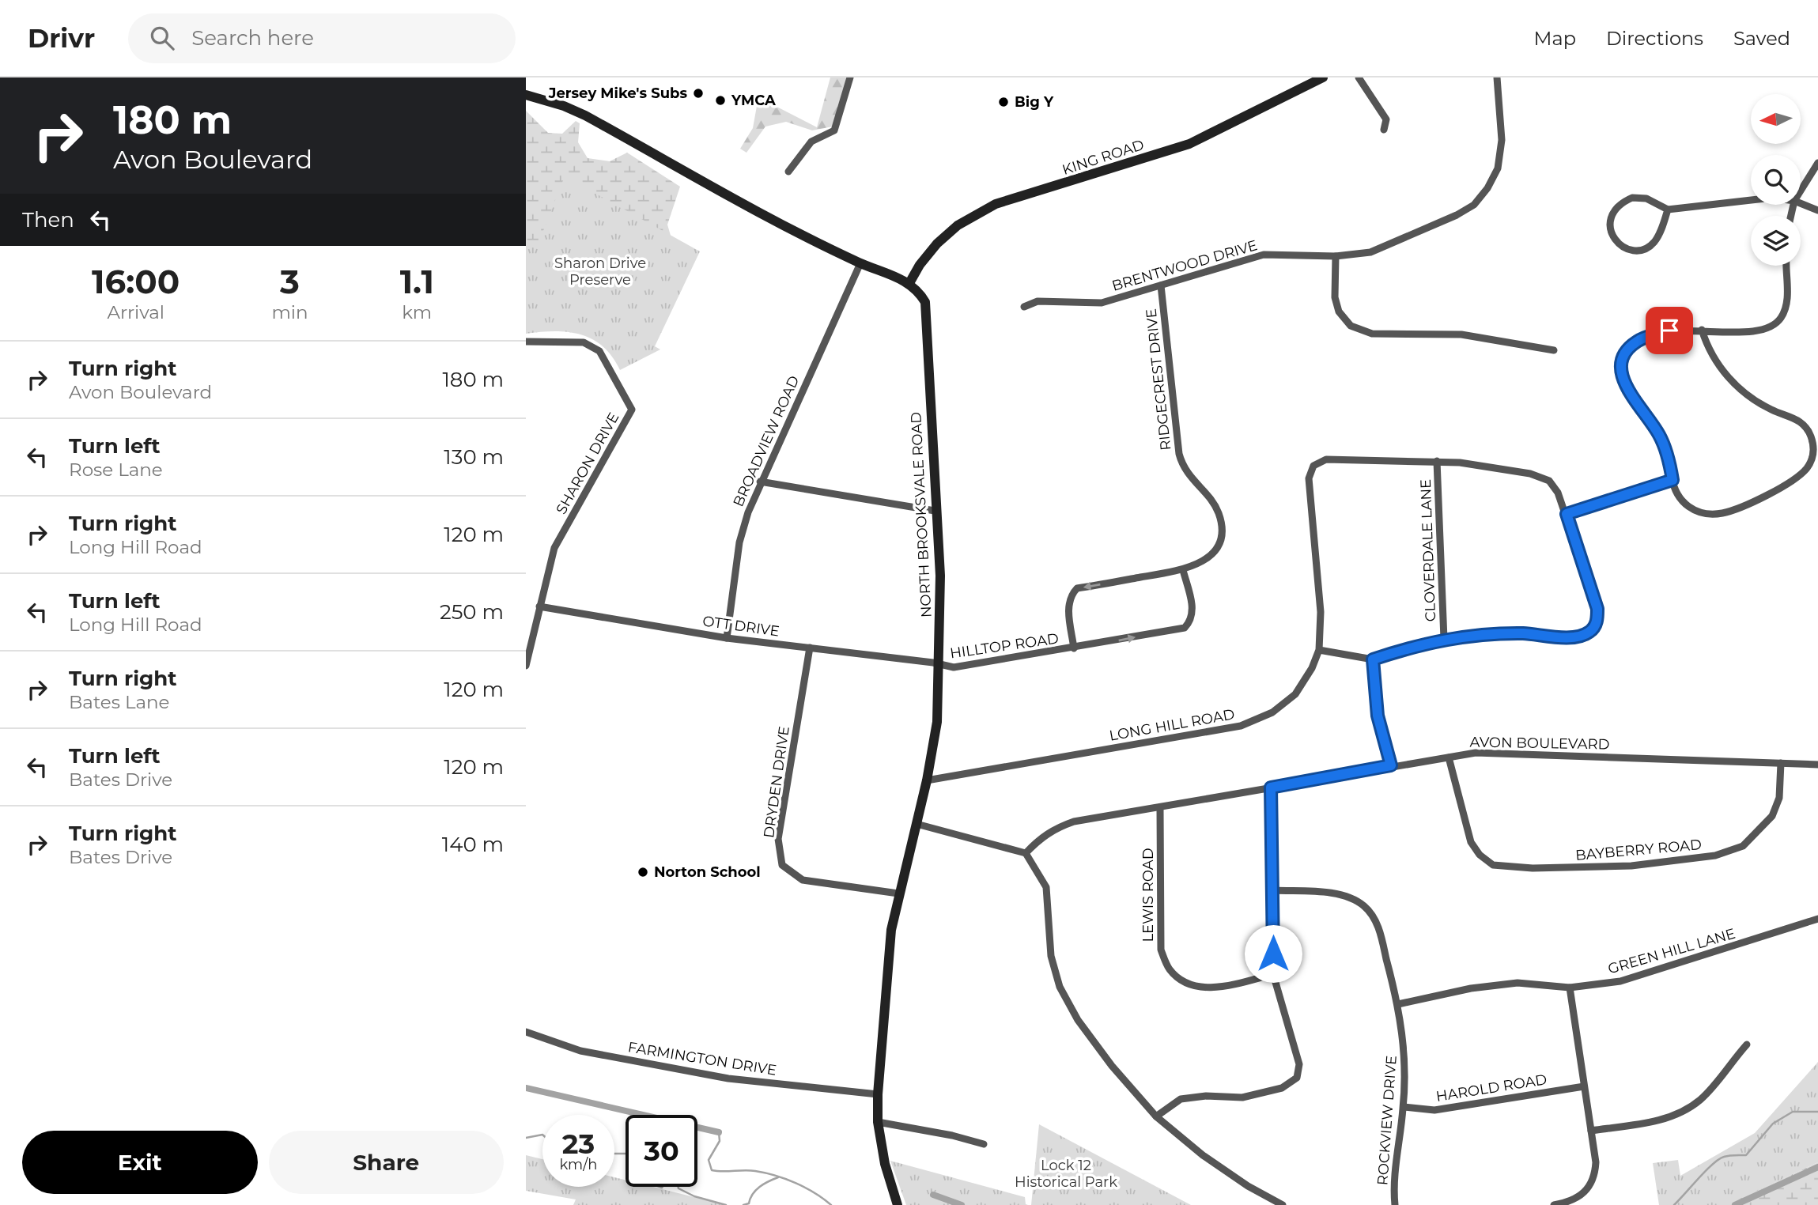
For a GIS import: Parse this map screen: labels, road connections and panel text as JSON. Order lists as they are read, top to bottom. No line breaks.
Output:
{"streets":{"main road":["KING ROAD","NORTH BROOKSVALE ROAD"],"street":["BRENTWOOD DRIVE","RIDGECREST DRIVE","BROADVIEW ROAD","SHARON DRIVE","CLOVERDALE LANE","OTT DRIVE","HILLTOP ROAD","LONG HILL ROAD","AVON BOULEVARD","DRYDEN DRIVE","BAYBERRY ROAD","LEWIS ROAD","GREEN HILL LANE","FARMINGTON DRIVE","HAROLD ROAD","ROCKVIEW DRIVE"]},"crossings":[["KING ROAD","NORTH BROOKSVALE ROAD"],["BRENTWOOD DRIVE","RIDGECREST DRIVE"],["RIDGECREST DRIVE","HILLTOP ROAD"],["BROADVIEW ROAD","OTT DRIVE"],["SHARON DRIVE","OTT DRIVE"],["NORTH BROOKSVALE ROAD","OTT DRIVE"],["NORTH BROOKSVALE ROAD","HILLTOP ROAD"],["NORTH BROOKSVALE ROAD","LONG HILL ROAD"],["NORTH BROOKSVALE ROAD","DRYDEN DRIVE"],["NORTH BROOKSVALE ROAD","FARMINGTON DRIVE"],["OTT DRIVE","HILLTOP ROAD"],["OTT DRIVE","DRYDEN DRIVE"],["AVON BOULEVARD","BAYBERRY ROAD"],["AVON BOULEVARD","LEWIS ROAD"],["GREEN HILL LANE","ROCKVIEW DRIVE"],["HAROLD ROAD","ROCKVIEW DRIVE"]],"parks":["Sharon Drive Preserve","Lock 12 Historical Park"],"places":["Jersey Mike's Subs","YMCA","Big Y","Norton School"],"north":"left","page":{"header":"Drivr","search":"Search here","nav":["Map","Directions","Saved"],"turn":["180 m","Avon Boulevard"],"then":"Then","eta":["16:00","Arrival","3","min","1.1","km"],"list":[{"name":"Turn right","note":"Avon Boulevard","value":"180 m"},{"name":"Turn left","note":"Rose Lane","value":"130 m"},{"name":"Turn right","note":"Long Hill Road","value":"120 m"},{"name":"Turn left","note":"Long Hill Road","value":"250 m"},{"name":"Turn right","note":"Bates Lane","value":"120 m"},{"name":"Turn left","note":"Bates Drive","value":"120 m"},{"name":"Turn right","note":"Bates Drive","value":"140 m"}],"speed":"23 km/h","limit":"30","buttons":["Exit","Share"]}}
